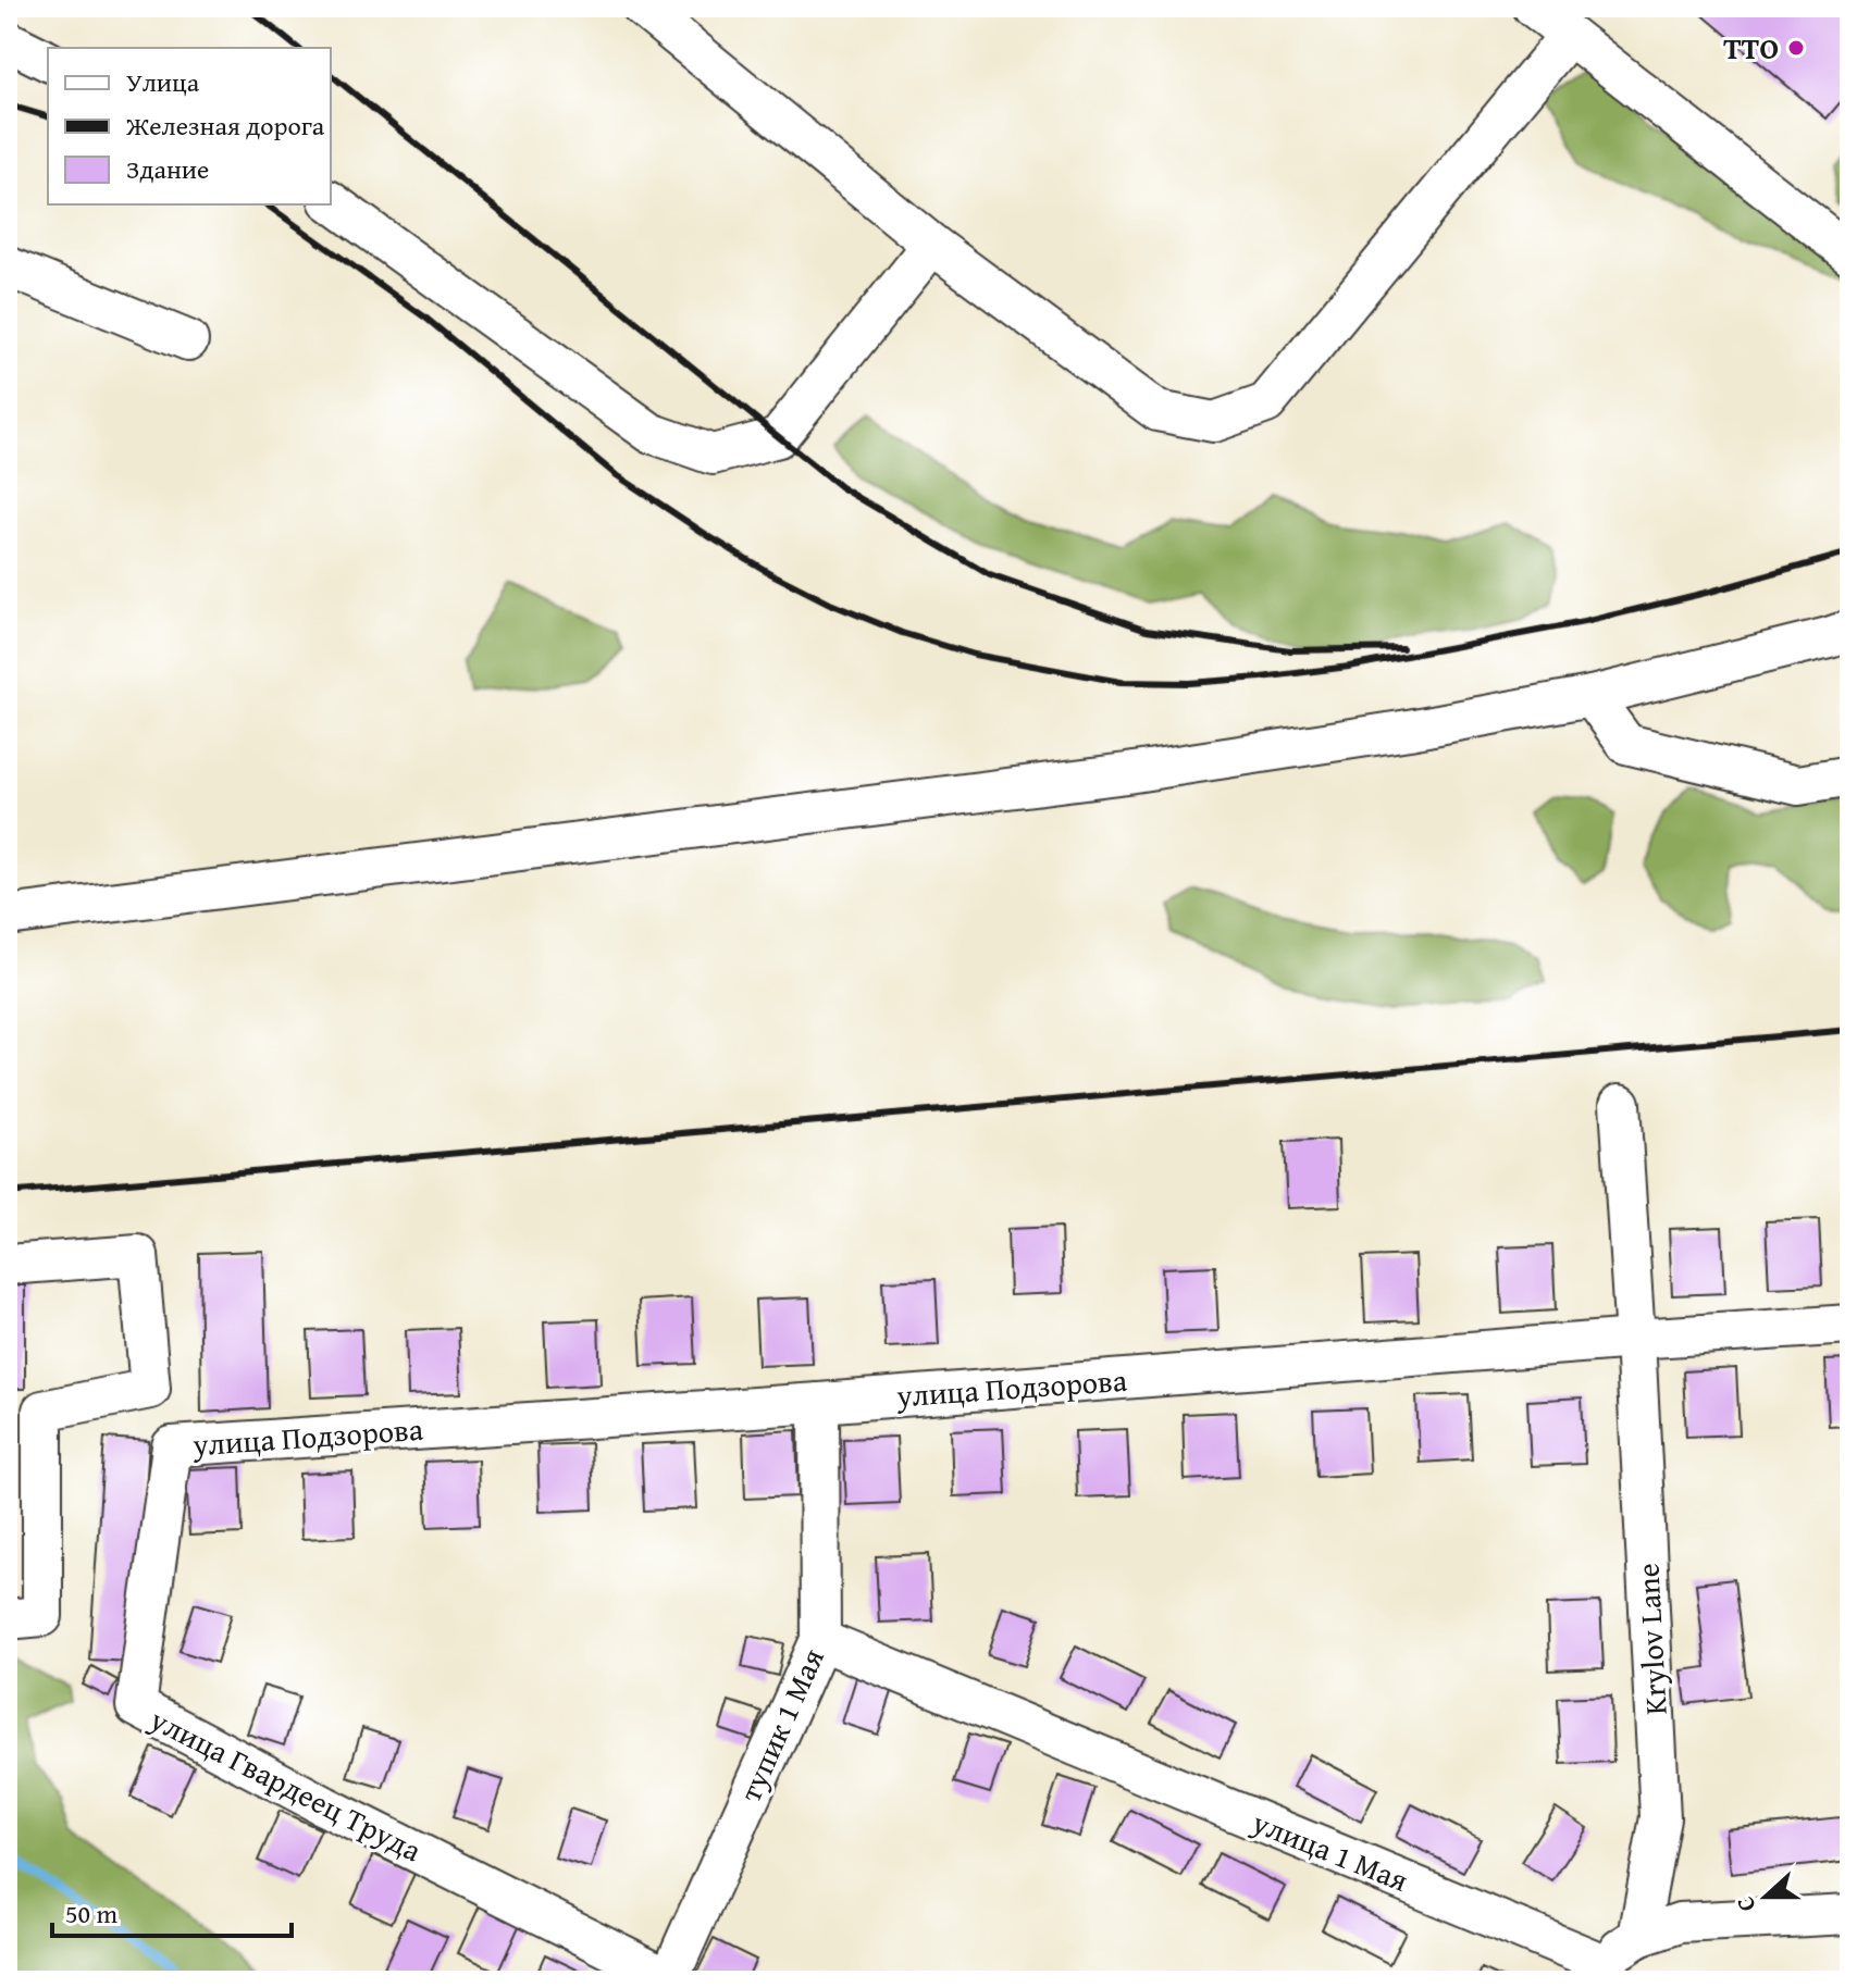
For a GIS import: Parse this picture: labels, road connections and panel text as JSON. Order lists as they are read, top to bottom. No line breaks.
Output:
{"streets":{"street":["улица Подзорова","Krylov Lane","тупик 1 Мая","улица Гвардеец Труда","улица 1 Мая"]},"crossings":[["улица Подзорова","Krylov Lane"],["улица Подзорова","тупик 1 Мая"],["улица Подзорова","улица Гвардеец Труда"],["Krylov Lane","улица 1 Мая"],["тупик 1 Мая","улица Гвардеец Труда"],["тупик 1 Мая","улица 1 Мая"]],"places":["ТТО"],"legend":["Улица","Железная дорога","Здание"],"scale_bar":"50 m","north":"left"}
